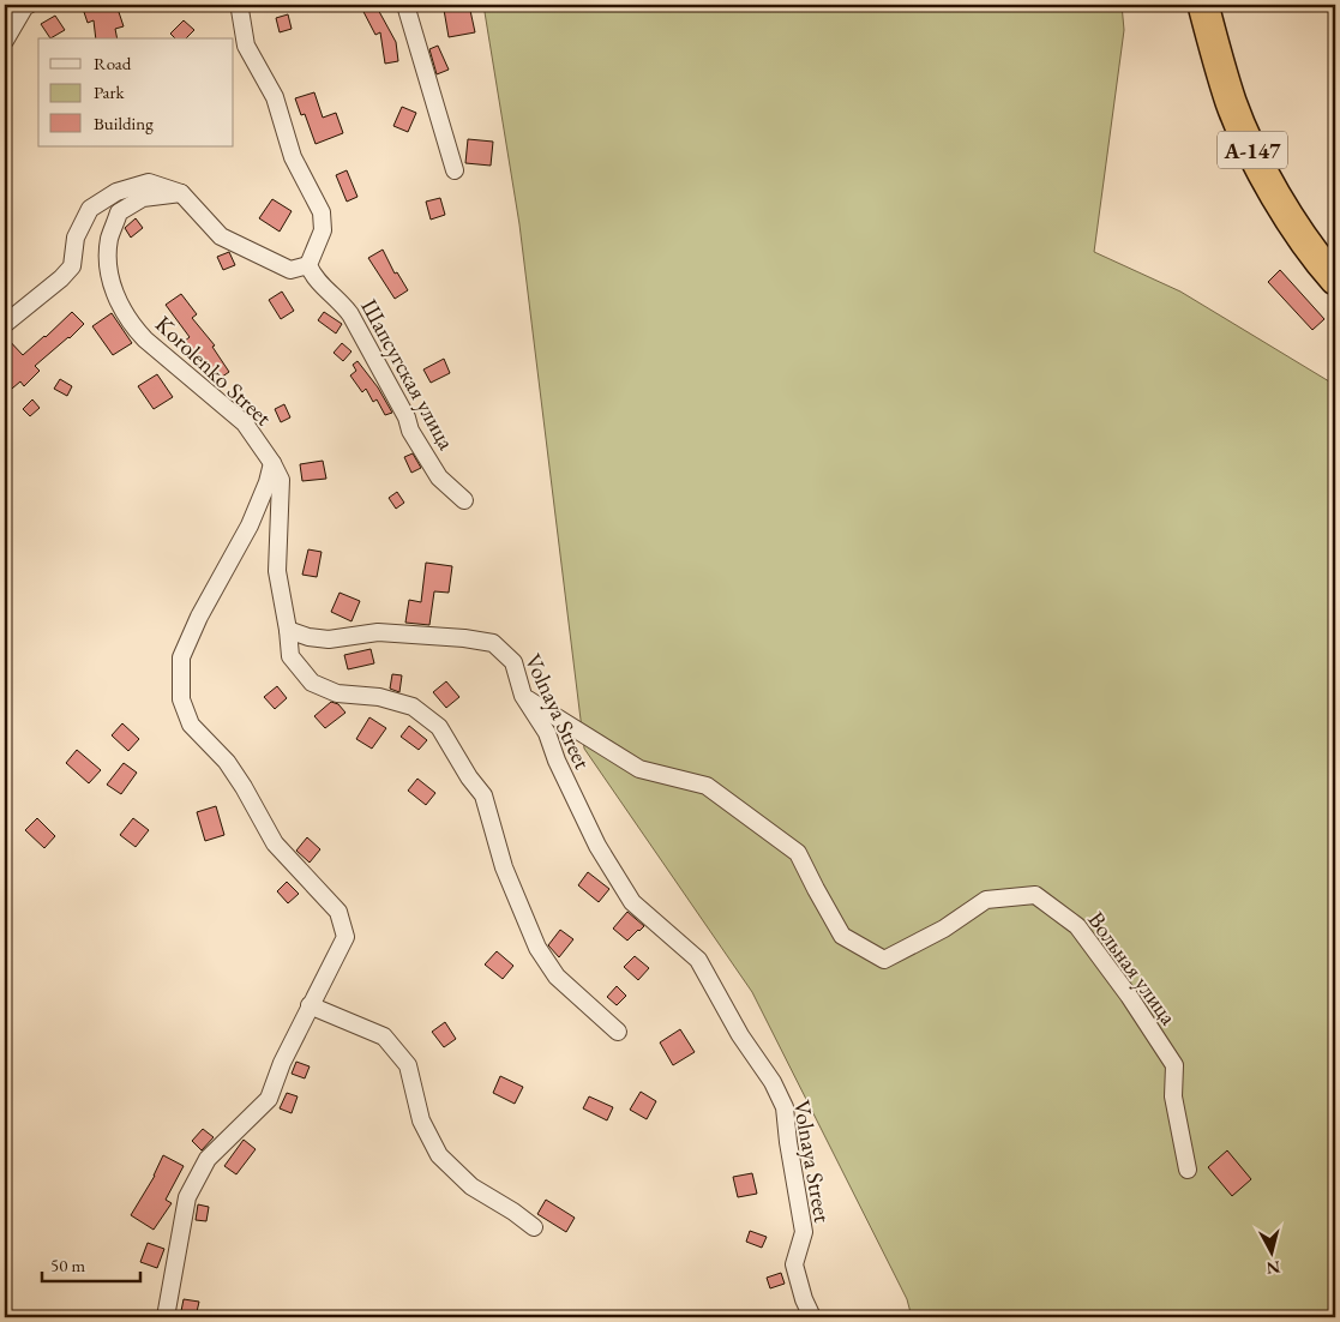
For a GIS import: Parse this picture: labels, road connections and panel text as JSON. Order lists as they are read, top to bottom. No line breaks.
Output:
{"streets":{"highway":["А-147"],"street":["Korolenko Street","Шапсугская улица","Volnaya Street","Вольная улица"]},"crossings":[["Korolenko Street","Volnaya Street"],["Volnaya Street","Вольная улица"]],"legend":["Road","Park","Building"],"scale_bar":"50 m","north":"bottom"}
